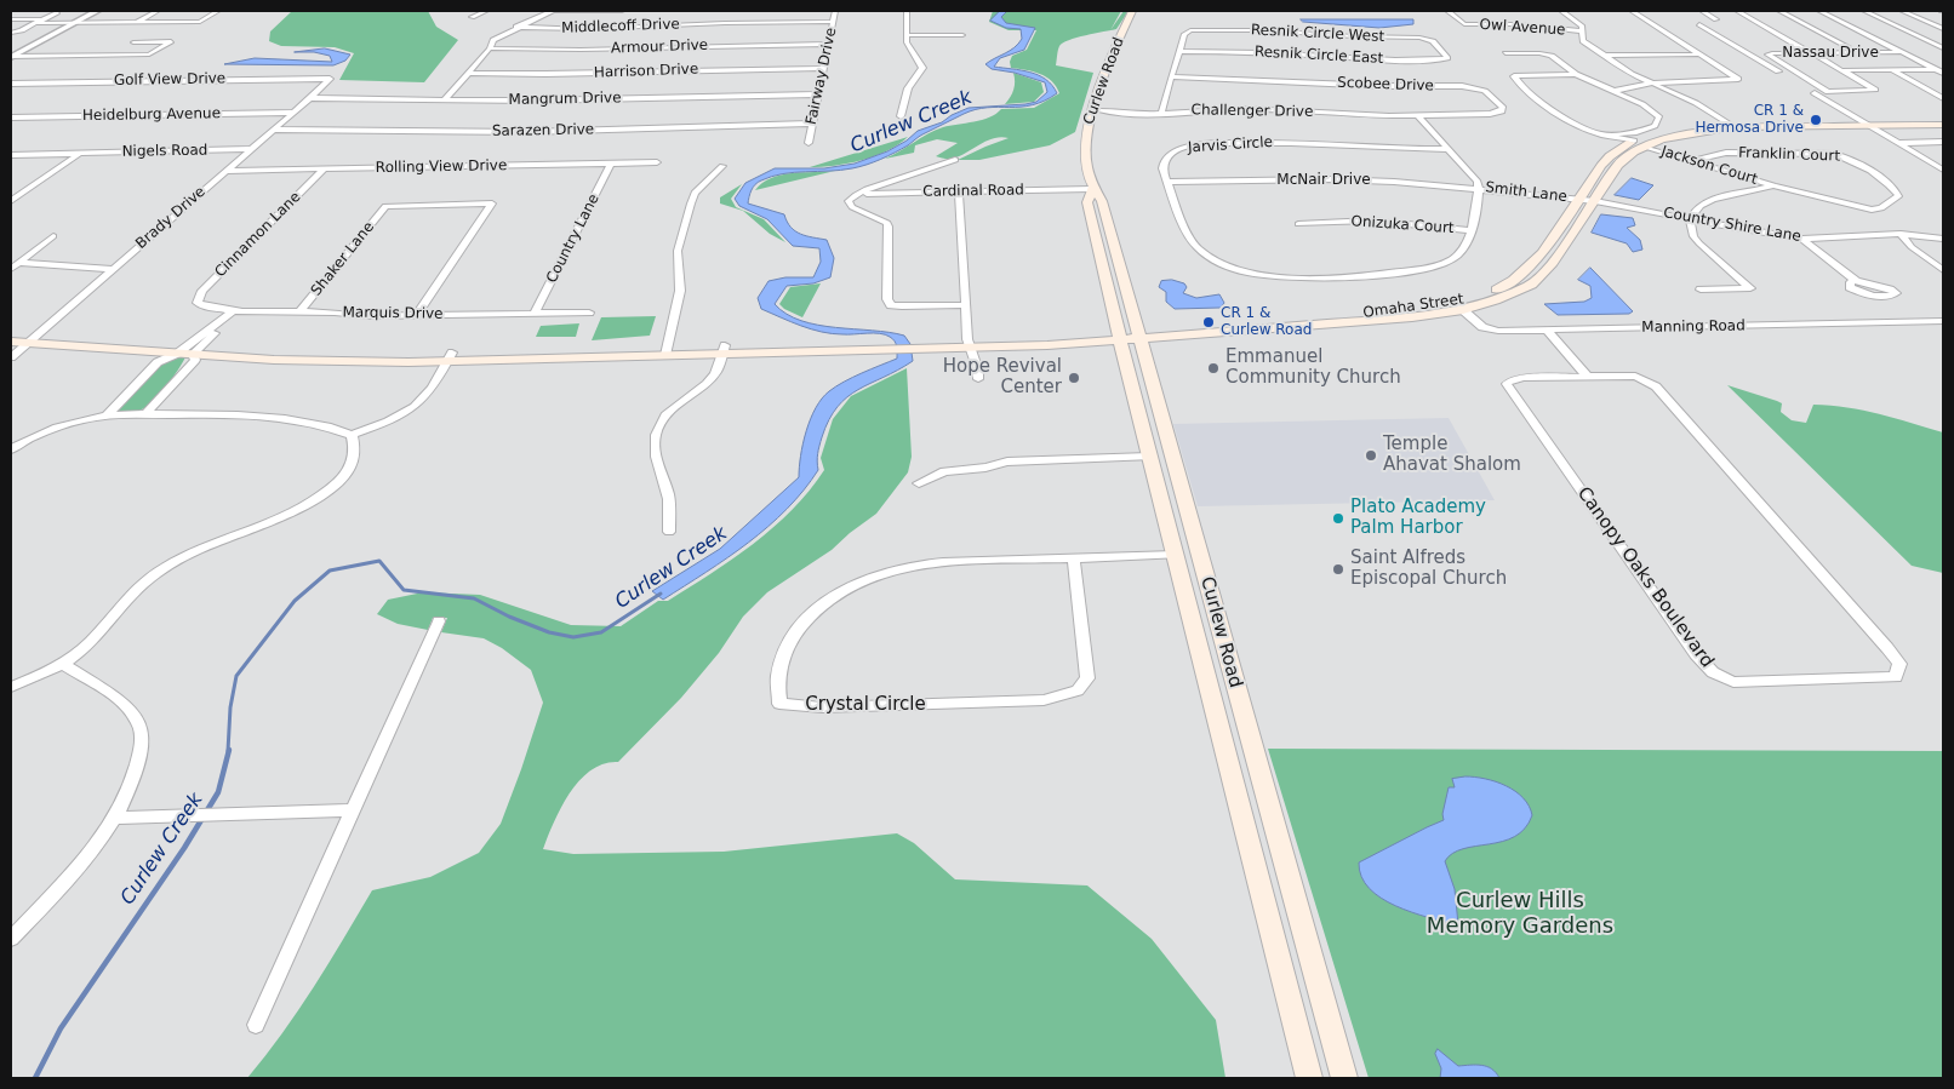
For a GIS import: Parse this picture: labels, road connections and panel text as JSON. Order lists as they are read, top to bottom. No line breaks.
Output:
{"streets":{"main road":["Curlew Road","Omaha Street"],"street":["Middlecoff Drive","Owl Avenue","Resnik Circle West","Armour Drive","Nassau Drive","Resnik Circle East","Harrison Drive","Fairway Drive","Golf View Drive","Scobee Drive","Mangrum Drive","Challenger Drive","Heidelburg Avenue","Sarazen Drive","Jarvis Circle","Nigels Road","Franklin Court","Jackson Court","Rolling View Drive","McNair Drive","Cardinal Road","Smith Lane","Brady Drive","Onizuka Court","Country Shire Lane","Cinnamon Lane","Country Lane","Shaker Lane","Marquis Drive","Manning Road","Canopy Oaks Boulevard","Crystal Circle"]},"crossings":[["Middlecoff Drive","Fairway Drive"],["Resnik Circle West","Resnik Circle East"],["Armour Drive","Fairway Drive"],["Harrison Drive","Fairway Drive"],["Fairway Drive","Mangrum Drive"],["Fairway Drive","Sarazen Drive"],["Golf View Drive","Brady Drive"],["Curlew Road","Challenger Drive"],["Curlew Road","Cardinal Road"],["Curlew Road","Omaha Street"],["Curlew Road","Crystal Circle"],["Scobee Drive","Challenger Drive"],["Scobee Drive","Smith Lane"],["Mangrum Drive","Brady Drive"],["Challenger Drive","Smith Lane"],["Heidelburg Avenue","Brady Drive"],["Sarazen Drive","Brady Drive"],["Jarvis Circle","McNair Drive"],["Jarvis Circle","Smith Lane"],["Jarvis Circle","Onizuka Court"],["Nigels Road","Brady Drive"],["Franklin Court","Jackson Court"],["Franklin Court","Country Shire Lane"],["Jackson Court","Omaha Street"],["Rolling View Drive","Brady Drive"],["Rolling View Drive","Cinnamon Lane"],["Rolling View Drive","Country Lane"],["McNair Drive","Smith Lane"],["Smith Lane","Country Shire Lane"],["Smith Lane","Omaha Street"],["Country Shire Lane","Omaha Street"],["Cinnamon Lane","Marquis Drive"],["Country Lane","Marquis Drive"],["Shaker Lane","Marquis Drive"],["Omaha Street","Manning Road"]],"water":["Curlew Creek"],"parks":["Curlew Hills Memory Gardens"],"places":["CR 1 & Hermosa Drive","CR 1 & Curlew Road","Emmanuel Community Church","Hope Revival Center","Temple Ahavat Shalom","Plato Academy Palm Harbor","Saint Alfreds Episcopal Church"]}
